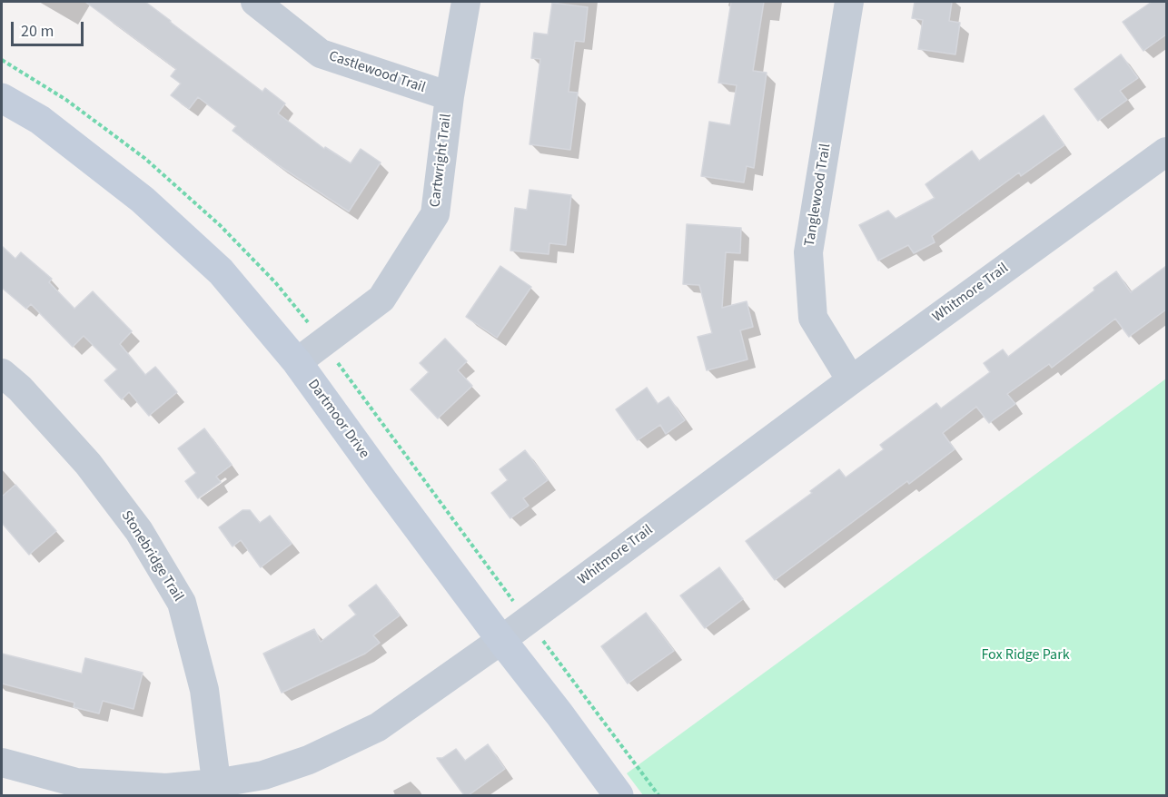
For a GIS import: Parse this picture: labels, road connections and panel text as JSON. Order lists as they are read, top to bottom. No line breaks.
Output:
{"streets":{"street":["Castlewood Trail","Cartwright Trail","Tanglewood Trail","Whitmore Trail","Dartmoor Drive","Stonebridge Trail"]},"crossings":[["Castlewood Trail","Cartwright Trail"],["Cartwright Trail","Dartmoor Drive"],["Tanglewood Trail","Whitmore Trail"],["Whitmore Trail","Dartmoor Drive"],["Whitmore Trail","Stonebridge Trail"]],"parks":["Fox Ridge Park"],"scale_bar":"20 m"}
